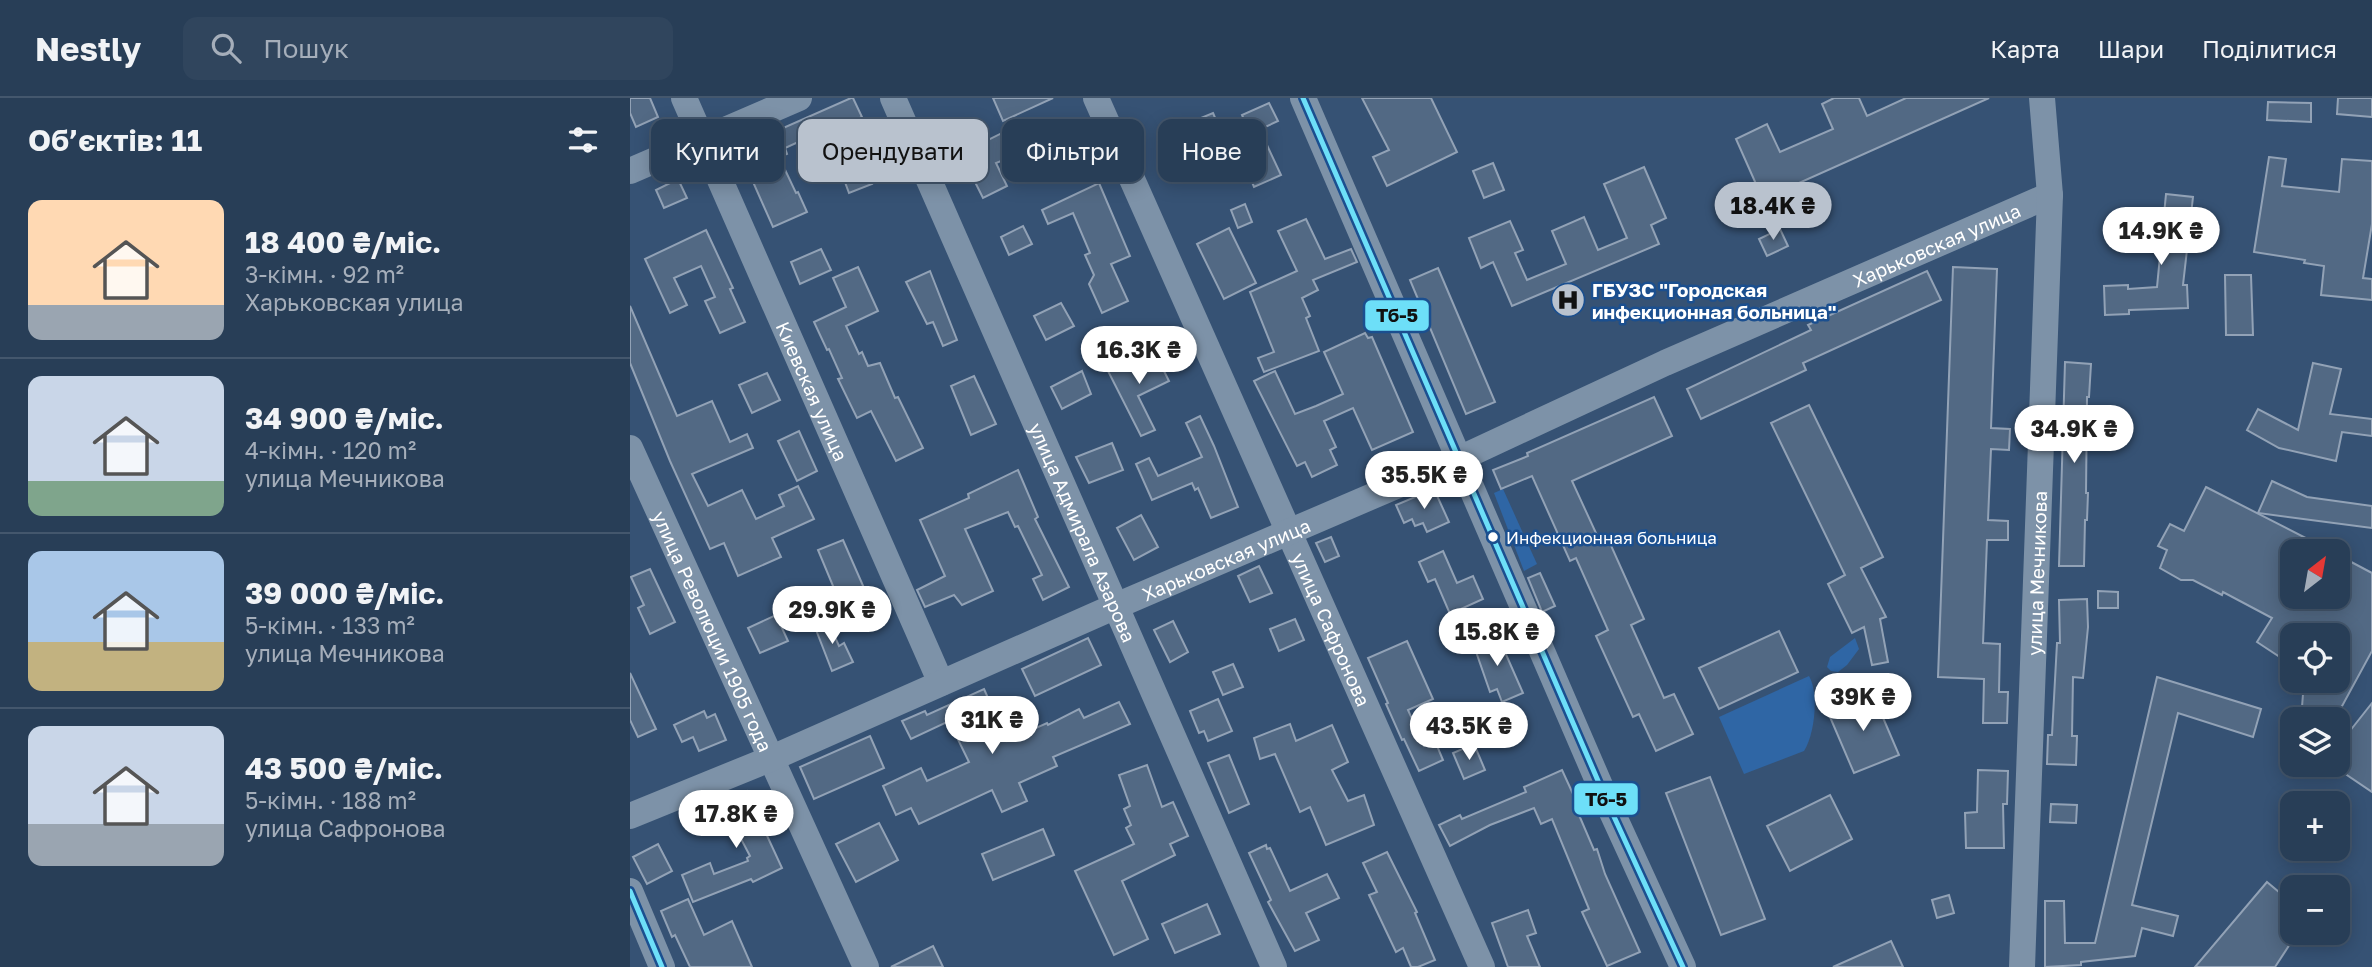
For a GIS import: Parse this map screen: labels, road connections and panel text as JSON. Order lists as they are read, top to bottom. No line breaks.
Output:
{"streets":{"street":["Харьковская улица","Киевская улица","улица Адмирала Азарова","улица Мечникова","улица Сафронова","улица Революции 1905 года"]},"crossings":[["Харьковская улица","Киевская улица"],["Харьковская улица","улица Адмирала Азарова"],["Харьковская улица","улица Мечникова"],["Харьковская улица","улица Сафронова"],["Харьковская улица","улица Революции 1905 года"]],"places":{"hospital":["ГБУЗС \"Городская инфекционная больница\""],"other":["Инфекционная больница"]},"lines":["transit line Тб-5"],"north":"top right","page":{"header":"Nestly","search":"Пошук","nav":["Карта","Шари","Поділитися"],"heading":"Об’єктів: 11","chip":["Купити","Орендувати","Фільтри","Нове"],"list":[{"name":"18 400 ₴/міс.","note":"3-кімн. · 92 m² · Харьковская улица"},{"name":"34 900 ₴/міс.","note":"4-кімн. · 120 m² · улица Мечникова"},{"name":"39 000 ₴/міс.","note":"5-кімн. · 133 m² · улица Мечникова"},{"name":"43 500 ₴/міс.","note":"5-кімн. · 188 m² · улица Сафронова"}],"price":["18.4K ₴","14.9K ₴","16.3K ₴","34.9K ₴","35.5K ₴","29.9K ₴","15.8K ₴","39K ₴","31K ₴","43.5K ₴","17.8K ₴"],"map_buttons":["+","−"]}}
